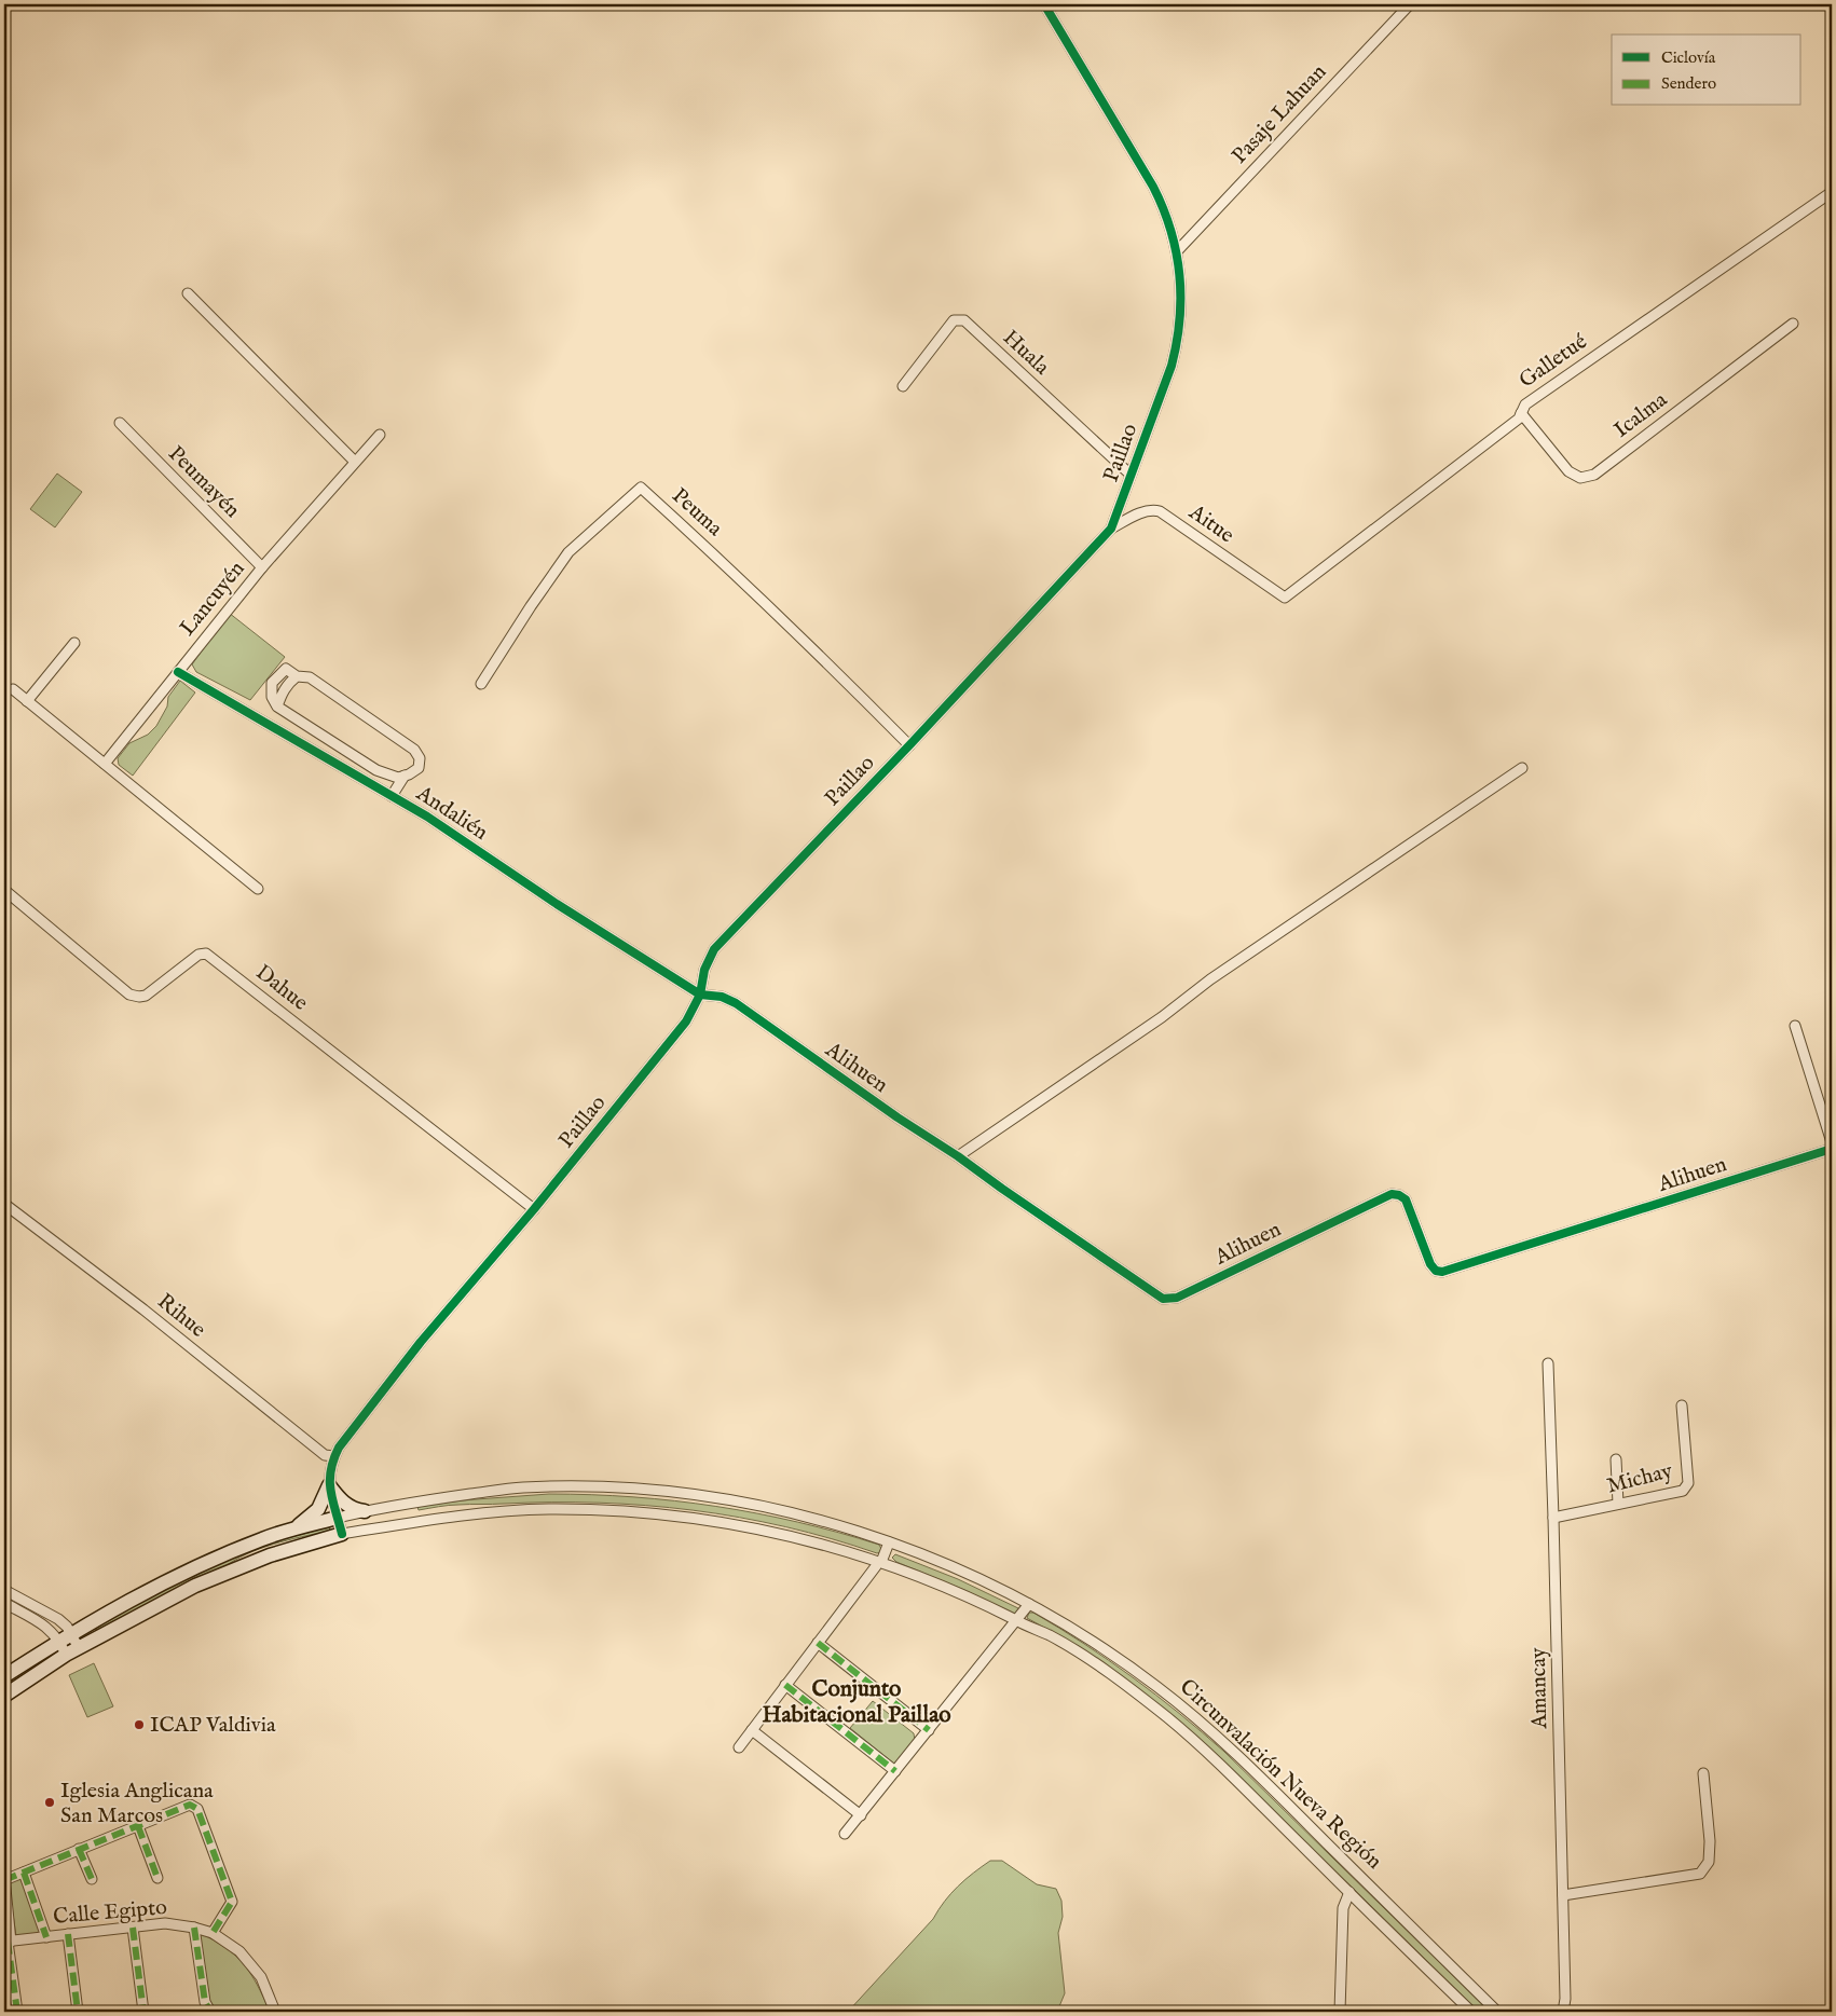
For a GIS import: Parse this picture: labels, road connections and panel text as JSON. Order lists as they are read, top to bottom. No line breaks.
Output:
{"streets":{"street":["Pasaje Lahuan","Huala","Galletué","Icalma","Paillao","Peumayén","Peuma","Aitue","Lancuyén","Andalién","Dahue","Alihuen","Rihue","Michay","Amancay","Circunvalación Nueva Región","Calle Egipto"]},"crossings":[["Pasaje Lahuan","Paillao"],["Huala","Paillao"],["Galletué","Icalma"],["Galletué","Aitue"],["Paillao","Peuma"],["Paillao","Aitue"],["Paillao","Andalién"],["Paillao","Dahue"],["Paillao","Alihuen"],["Paillao","Rihue"],["Paillao","Circunvalación Nueva Región"],["Peumayén","Lancuyén"],["Lancuyén","Andalién"],["Andalién","Alihuen"],["Michay","Amancay"]],"districts":["Conjunto Habitacional Paillao"],"places":["ICAP Valdivia","Iglesia Anglicana San Marcos"],"legend":["Ciclovía","Sendero"]}
